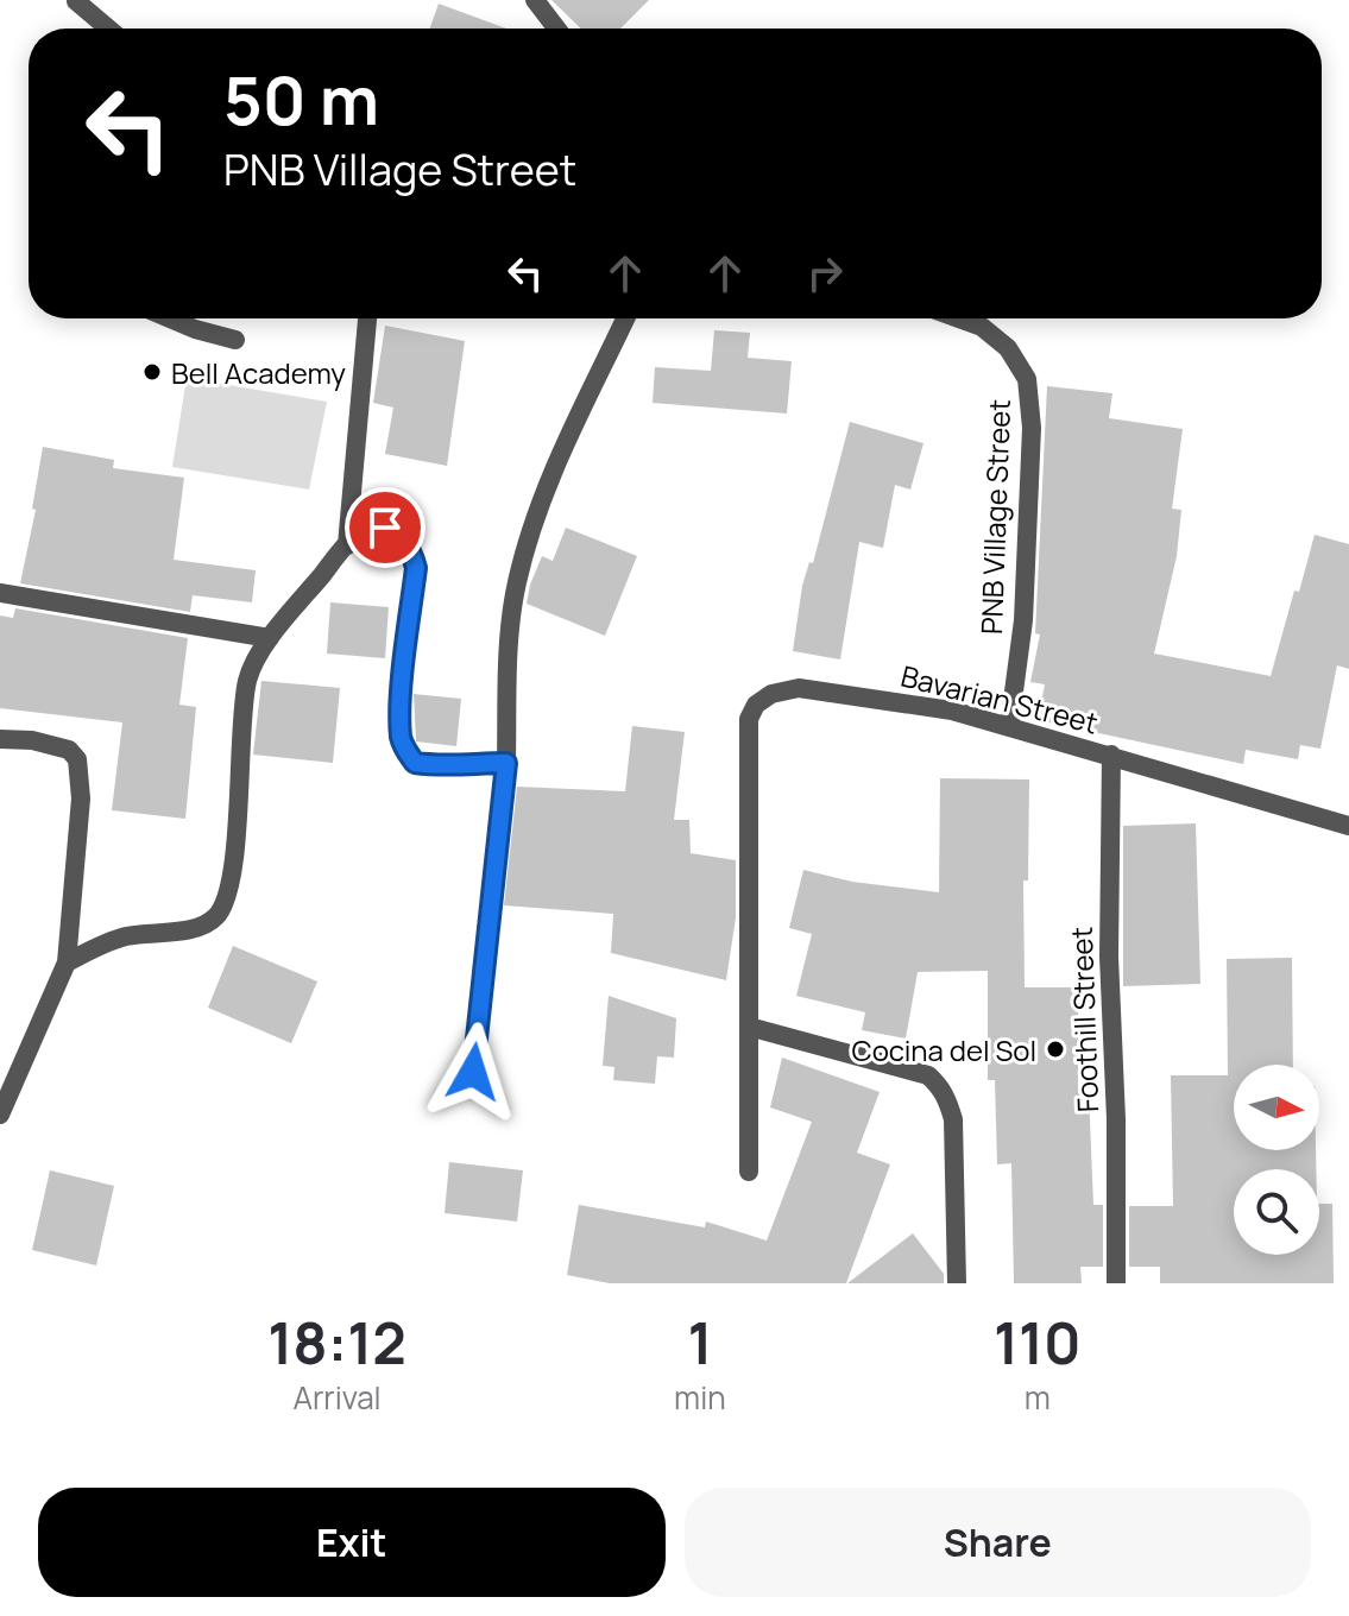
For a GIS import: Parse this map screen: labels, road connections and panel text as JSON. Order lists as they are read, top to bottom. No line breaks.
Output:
{"streets":{"street":["PNB Village Street","Bavarian Street","Foothill Street"]},"crossings":[["PNB Village Street","Bavarian Street"],["Bavarian Street","Foothill Street"]],"places":["Bell Academy","Cocina del Sol"],"north":"right","page":{"turn":["50 m","PNB Village Street"],"eta":["18:12","Arrival","1","min","110","m"],"buttons":["Exit","Share"]}}
